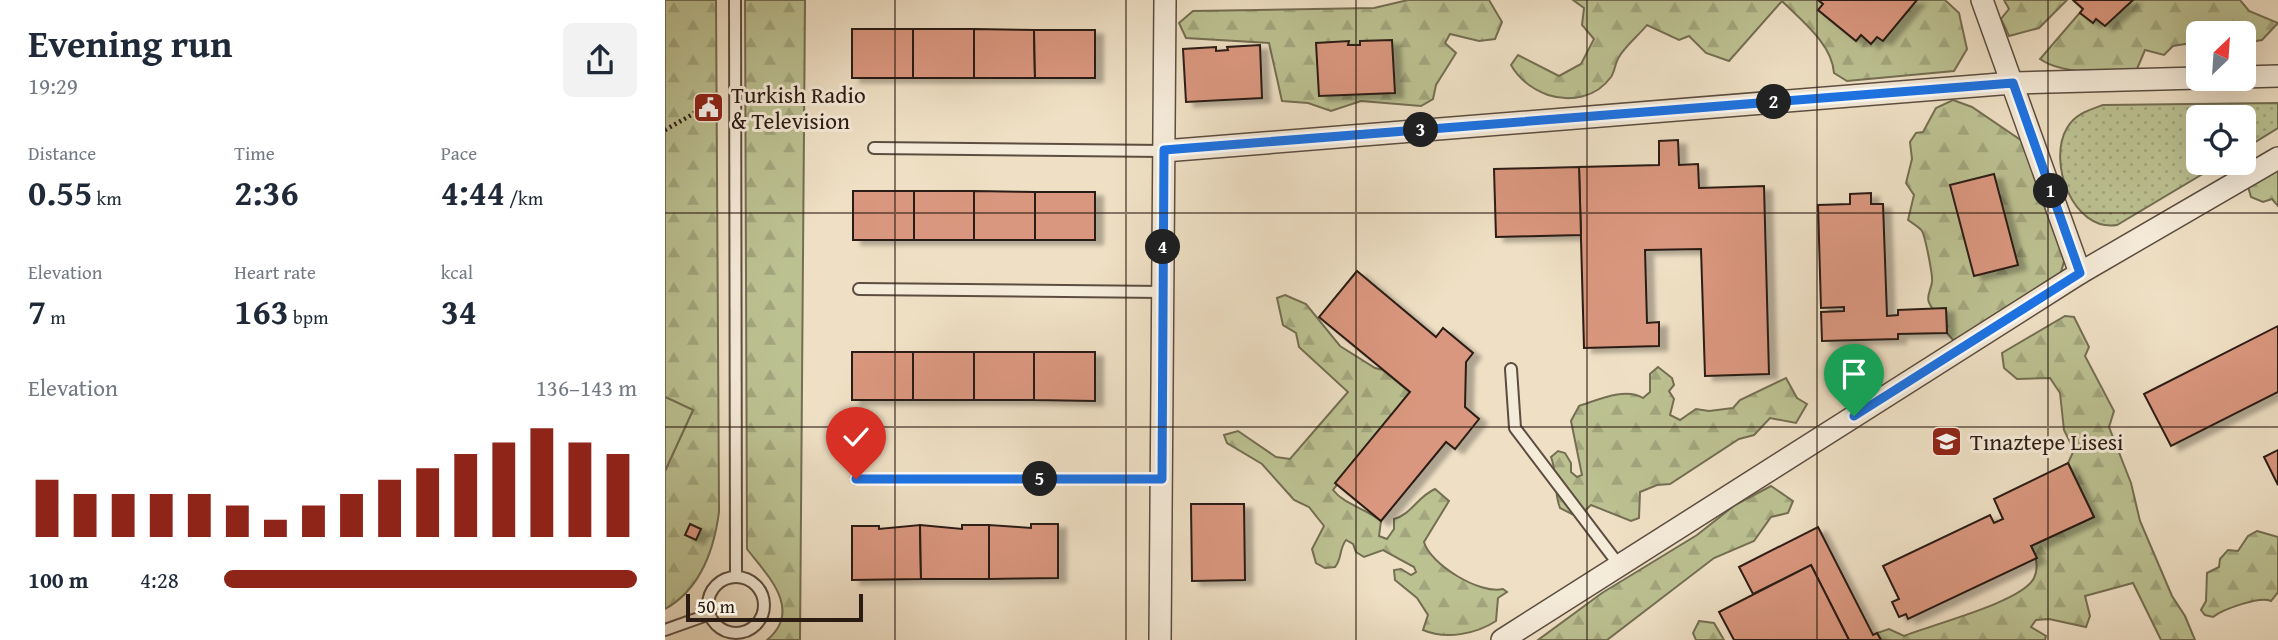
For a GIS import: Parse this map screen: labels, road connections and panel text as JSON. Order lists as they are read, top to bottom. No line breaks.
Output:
{"places":{"public building":["Turkish Radio & Television"],"school or university":["Tınaztepe Lisesi"]},"scale_bar":"50 m","north":"top right","page":{"heading":["Evening run","19:29"],"pins":["2","3","1","4","5"],"stats":[["Distance","0.55 km"],["Time","2:36"],["Pace","4:44 /km"],["Elevation","7 m"],["Heart rate","163 bpm"],["kcal","34"]],"chart":["Elevation","136–143 m"],"list":[{"name":"100 m","note":"4:28"}],"scale":"50 m"}}
